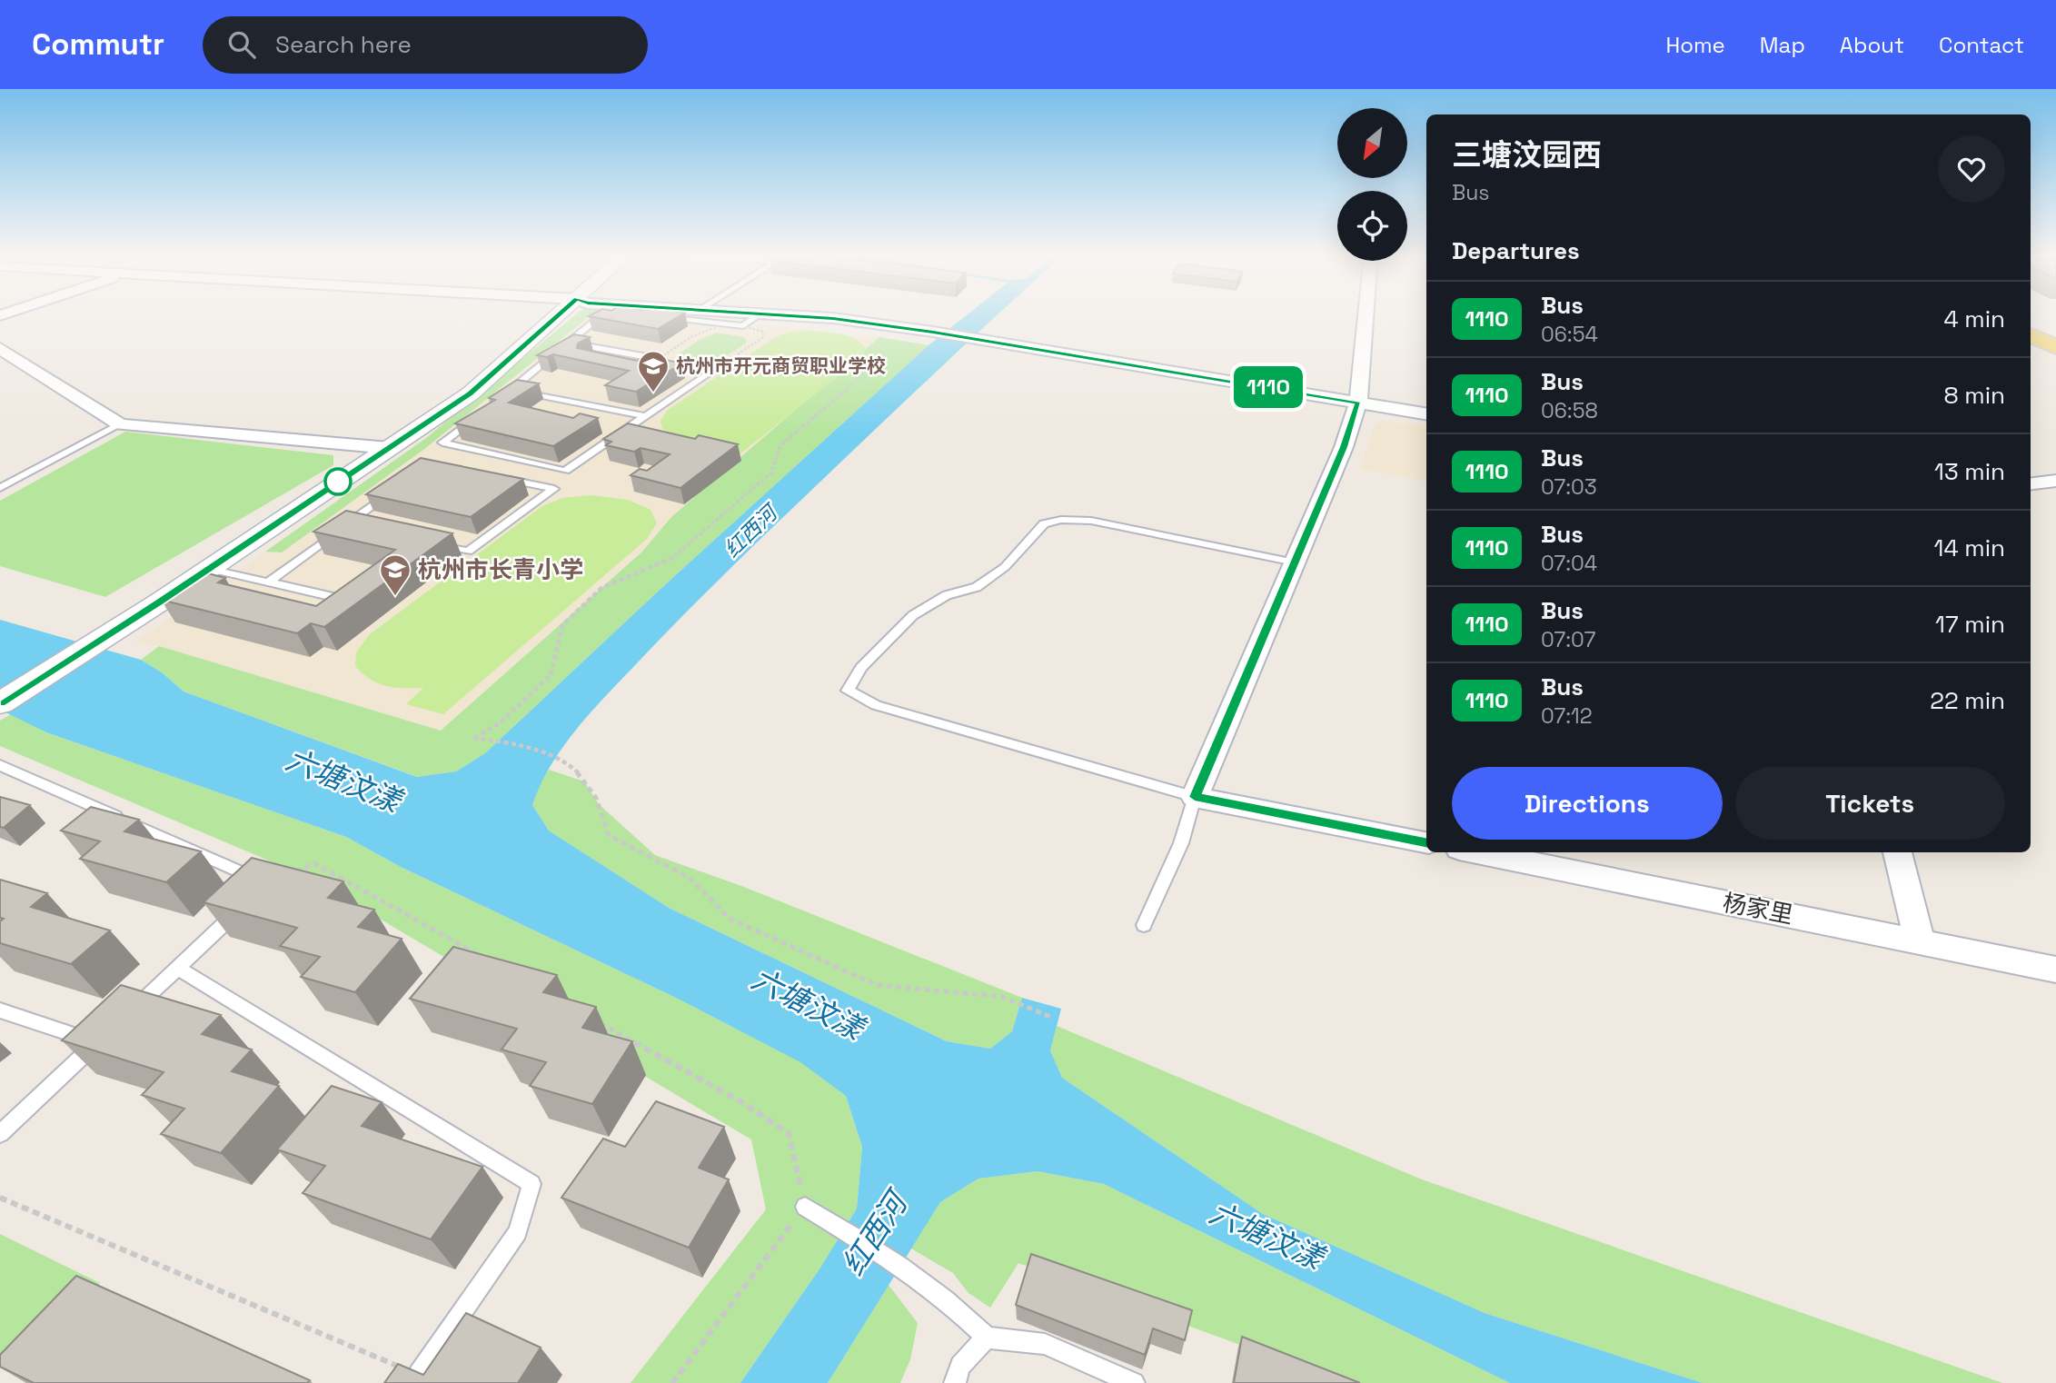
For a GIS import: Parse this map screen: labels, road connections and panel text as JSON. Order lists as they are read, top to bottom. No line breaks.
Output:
{"streets":{"street":["杨家里"]},"water":["红西河","六塘汶漾"],"places":{"school or university":["杭州市开元商贸职业学校","杭州市长青小学"]},"lines":["bus line 1110"],"north":"bottom left","page":{"header":"Commutr","search":"Search here","nav":["Home","Map","About","Contact"],"on_map":"1110","heading":[["三塘汶园西","Bus"],"Departures"],"list":[{"mark":"1110","name":"Bus","note":"06:54","value":"4 min"},{"mark":"1110","name":"Bus","note":"06:58","value":"8 min"},{"mark":"1110","name":"Bus","note":"07:03","value":"13 min"},{"mark":"1110","name":"Bus","note":"07:04","value":"14 min"},{"mark":"1110","name":"Bus","note":"07:07","value":"17 min"},{"mark":"1110","name":"Bus","note":"07:12","value":"22 min"}],"buttons":["Directions","Tickets"]}}
